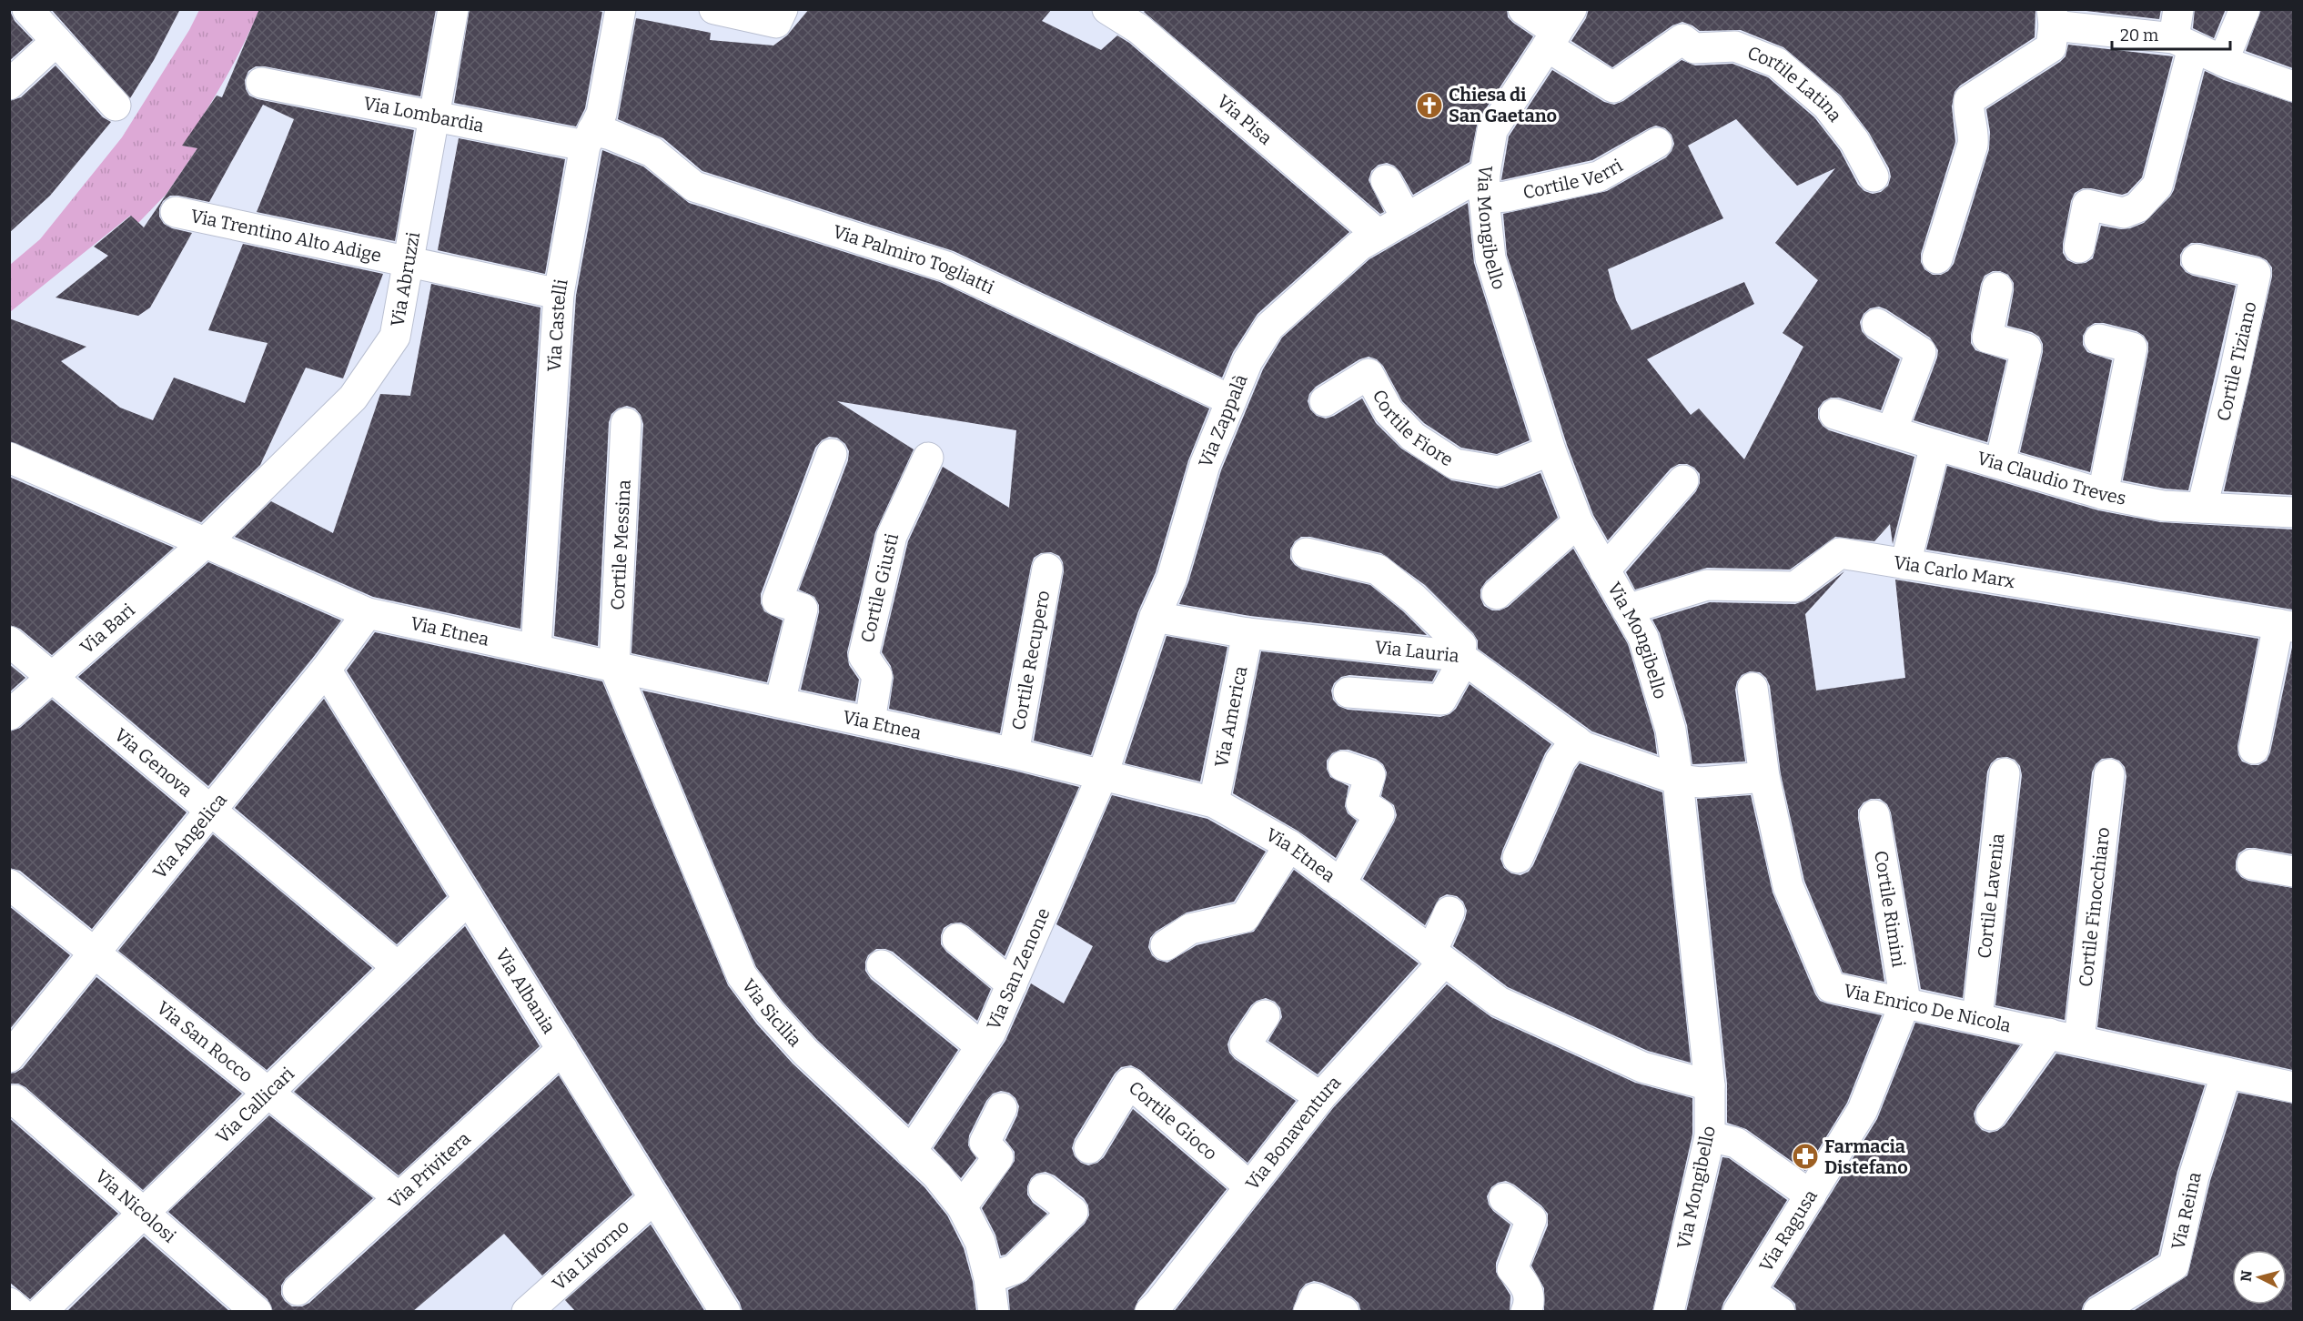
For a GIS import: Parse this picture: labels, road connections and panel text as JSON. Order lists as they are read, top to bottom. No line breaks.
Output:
{"streets":{"street":["Cortile Latina","Via Lombardia","Via Pisa","Cortile Verri","Via Mongibello","Via Trentino Alto Adige","Via Palmiro Togliatti","Via Abruzzi","Via Castelli","Cortile Tiziano","Via Zappalà","Cortile Fiore","Via Claudio Treves","Cortile Messina","Via Carlo Marx","Cortile Giusti","Via Bari","Via Etnea","Via Lauria","Cortile Recupero","Via America","Via Genova","Via Angelica","Cortile Lavenia","Cortile Finocchiaro","Cortile Rimini","Via San Zenone","Via Albania","Via Enrico De Nicola","Via Sicilia","Via San Rocco","Via Callicari","Cortile Gioco","Via Bonaventura","Via Privitera","Via Nicolosi","Via Reina","Via Ragusa","Via Livorno"]},"crossings":[["Cortile Latina","Via Mongibello"],["Via Lombardia","Via Palmiro Togliatti"],["Via Lombardia","Via Abruzzi"],["Via Lombardia","Via Castelli"],["Via Pisa","Via Zappalà"],["Cortile Verri","Via Mongibello"],["Cortile Verri","Via Zappalà"],["Via Mongibello","Via Zappalà"],["Via Mongibello","Cortile Fiore"],["Via Mongibello","Via Carlo Marx"],["Via Mongibello","Via Etnea"],["Via Mongibello","Via Lauria"],["Via Trentino Alto Adige","Via Abruzzi"],["Via Trentino Alto Adige","Via Castelli"],["Via Palmiro Togliatti","Via Castelli"],["Via Palmiro Togliatti","Via Zappalà"],["Via Abruzzi","Via Bari"],["Via Abruzzi","Via Etnea"],["Via Castelli","Via Etnea"],["Cortile Tiziano","Via Claudio Treves"],["Via Zappalà","Via Etnea"],["Via Zappalà","Via Lauria"],["Via Zappalà","Via San Zenone"],["Cortile Messina","Via Etnea"],["Cortile Messina","Via Sicilia"],["Cortile Giusti","Via Etnea"],["Via Bari","Via Etnea"],["Via Bari","Via Genova"],["Via Etnea","Cortile Recupero"],["Via Etnea","Via America"],["Via Etnea","Via Angelica"],["Via Etnea","Via San Zenone"],["Via Etnea","Via Sicilia"],["Via Etnea","Via Bonaventura"],["Via Lauria","Via America"],["Via Genova","Via Angelica"],["Via Genova","Via Callicari"],["Via Angelica","Via Albania"],["Via Angelica","Via San Rocco"],["Cortile Lavenia","Via Enrico De Nicola"],["Cortile Finocchiaro","Via Enrico De Nicola"],["Cortile Rimini","Via Enrico De Nicola"],["Cortile Rimini","Via Ragusa"],["Via San Zenone","Via Sicilia"],["Via Albania","Via Callicari"],["Via Albania","Via Privitera"],["Via Albania","Via Livorno"],["Via Enrico De Nicola","Via Reina"],["Via Enrico De Nicola","Via Ragusa"],["Via San Rocco","Via Callicari"],["Via San Rocco","Via Privitera"],["Via Callicari","Via Nicolosi"],["Cortile Gioco","Via Bonaventura"]],"places":{"church":["Chiesa di San Gaetano"],"pharmacy":["Farmacia Distefano"]},"scale_bar":"20 m","north":"left"}
